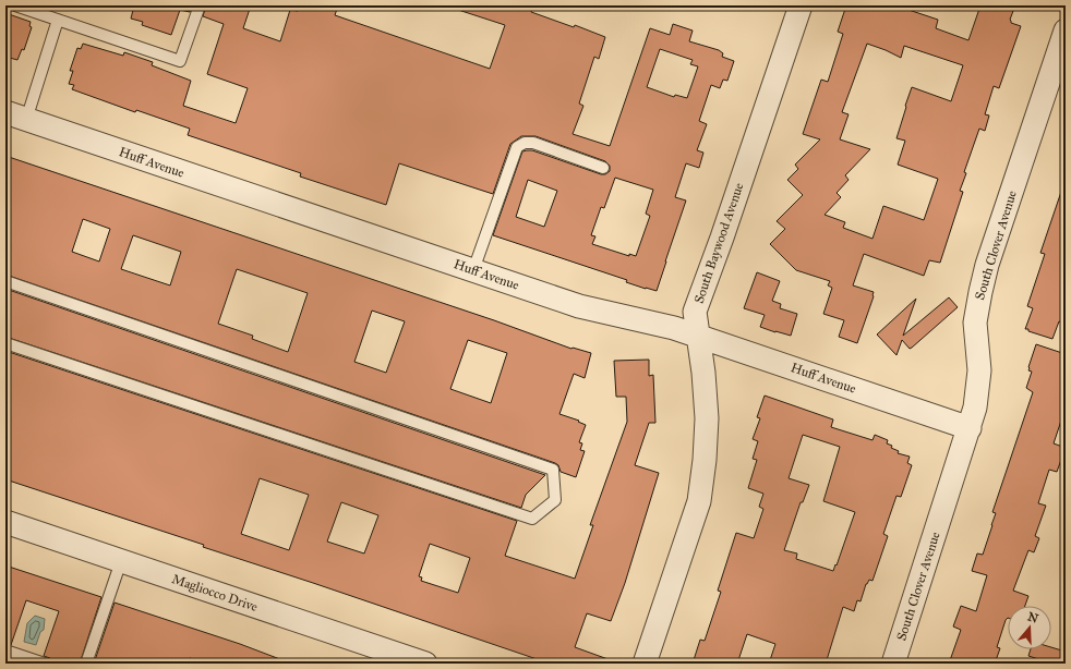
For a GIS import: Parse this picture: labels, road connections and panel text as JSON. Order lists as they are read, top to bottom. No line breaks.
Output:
{"streets":{"street":["Huff Avenue","South Baywood Avenue","South Clover Avenue","Magliocco Drive"]},"crossings":[["Huff Avenue","South Baywood Avenue"],["Huff Avenue","South Clover Avenue"]],"north":"top"}
